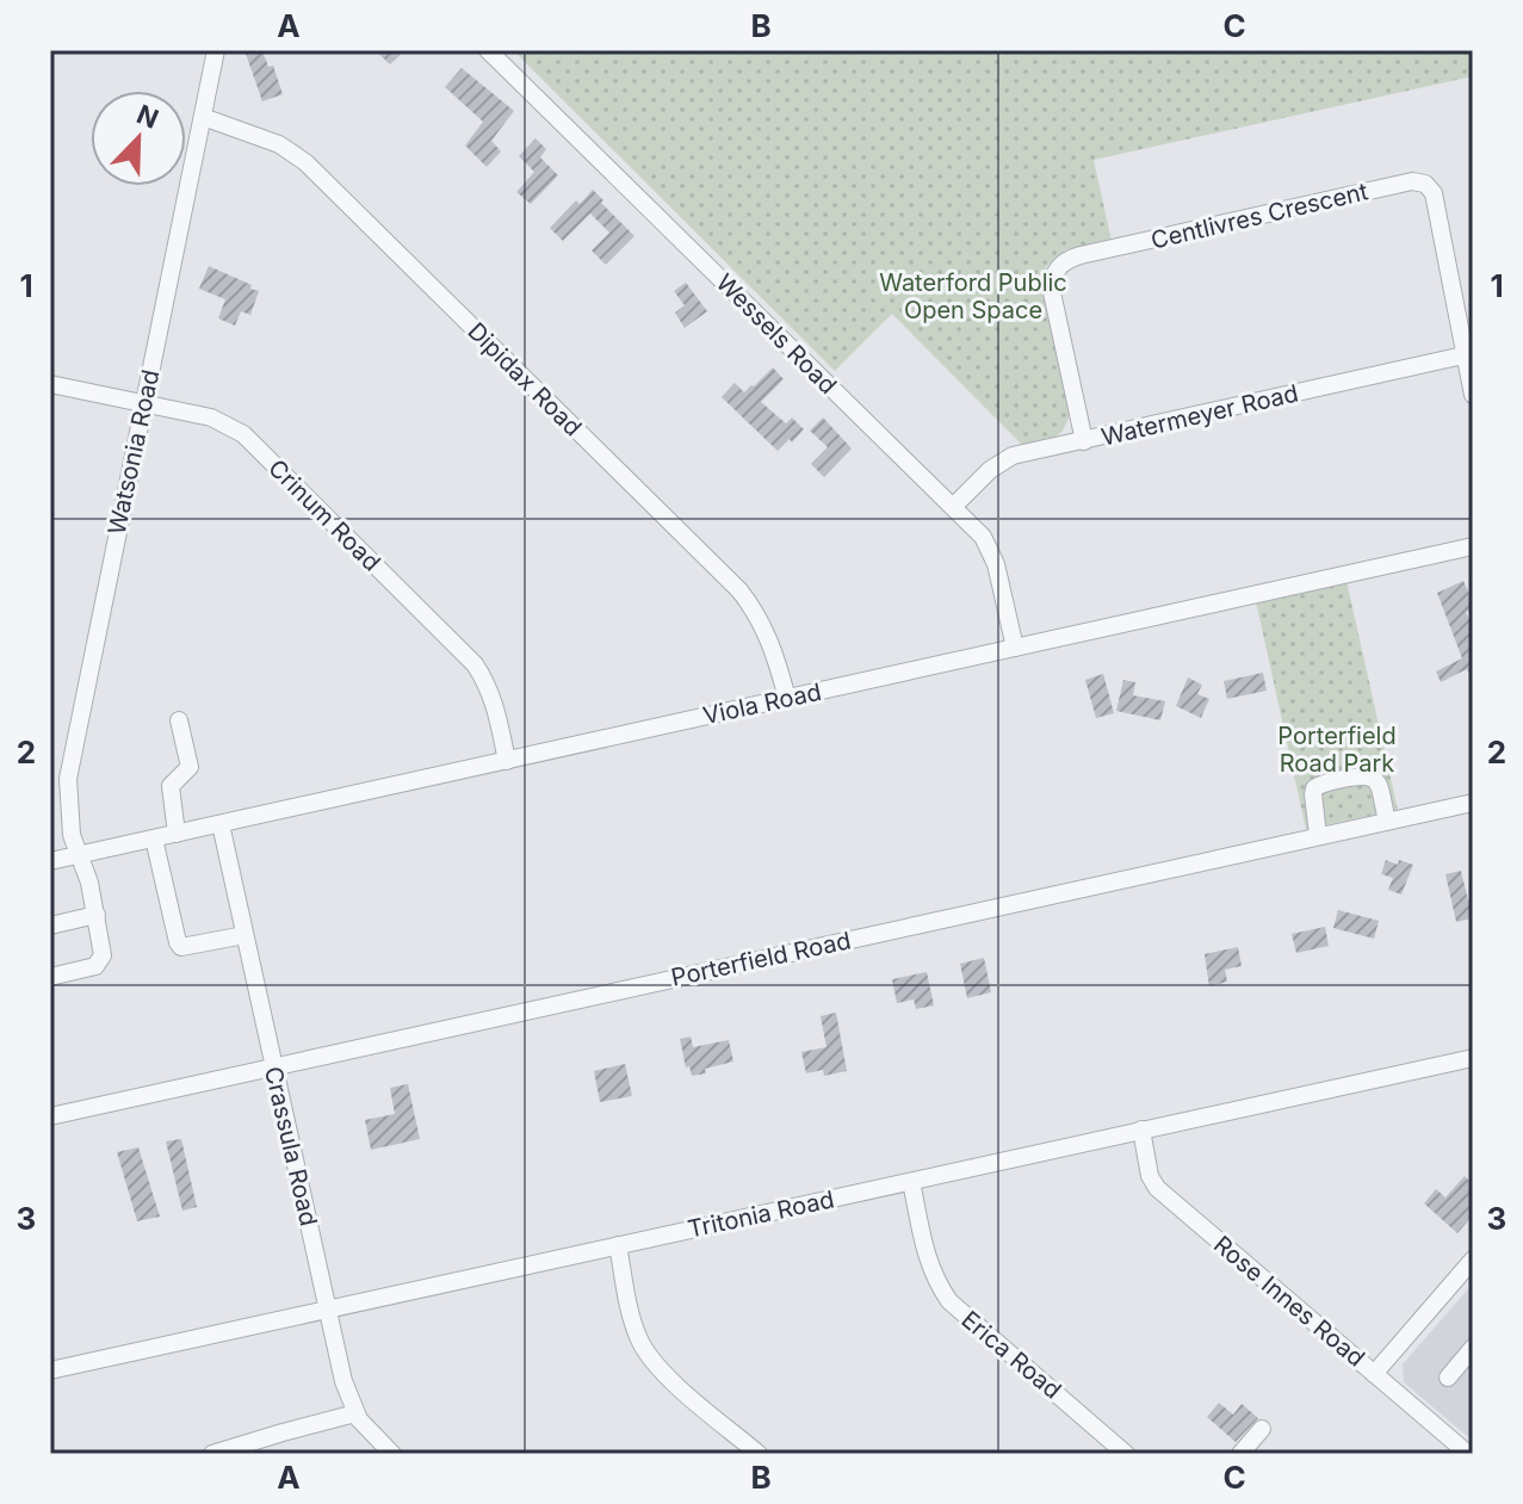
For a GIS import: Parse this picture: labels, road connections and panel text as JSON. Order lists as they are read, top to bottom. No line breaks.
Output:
{"streets":{"street":["Centlivres Crescent","Wessels Road","Dipidax Road","Watermeyer Road","Watsonia Road","Crinum Road","Viola Road","Porterfield Road","Crassula Road","Tritonia Road","Rose Innes Road","Erica Road"]},"crossings":[["Centlivres Crescent","Watermeyer Road"],["Wessels Road","Watermeyer Road"],["Wessels Road","Viola Road"],["Dipidax Road","Watsonia Road"],["Dipidax Road","Viola Road"],["Watsonia Road","Crinum Road"],["Watsonia Road","Viola Road"],["Crinum Road","Viola Road"],["Viola Road","Crassula Road"],["Porterfield Road","Crassula Road"],["Crassula Road","Tritonia Road"],["Tritonia Road","Rose Innes Road"],["Tritonia Road","Erica Road"]],"parks":["Waterford Public Open Space","Porterfield Road Park"],"north":"top right","grid":{"columns":["A","B","C"],"rows":["1","2","3"]}}
